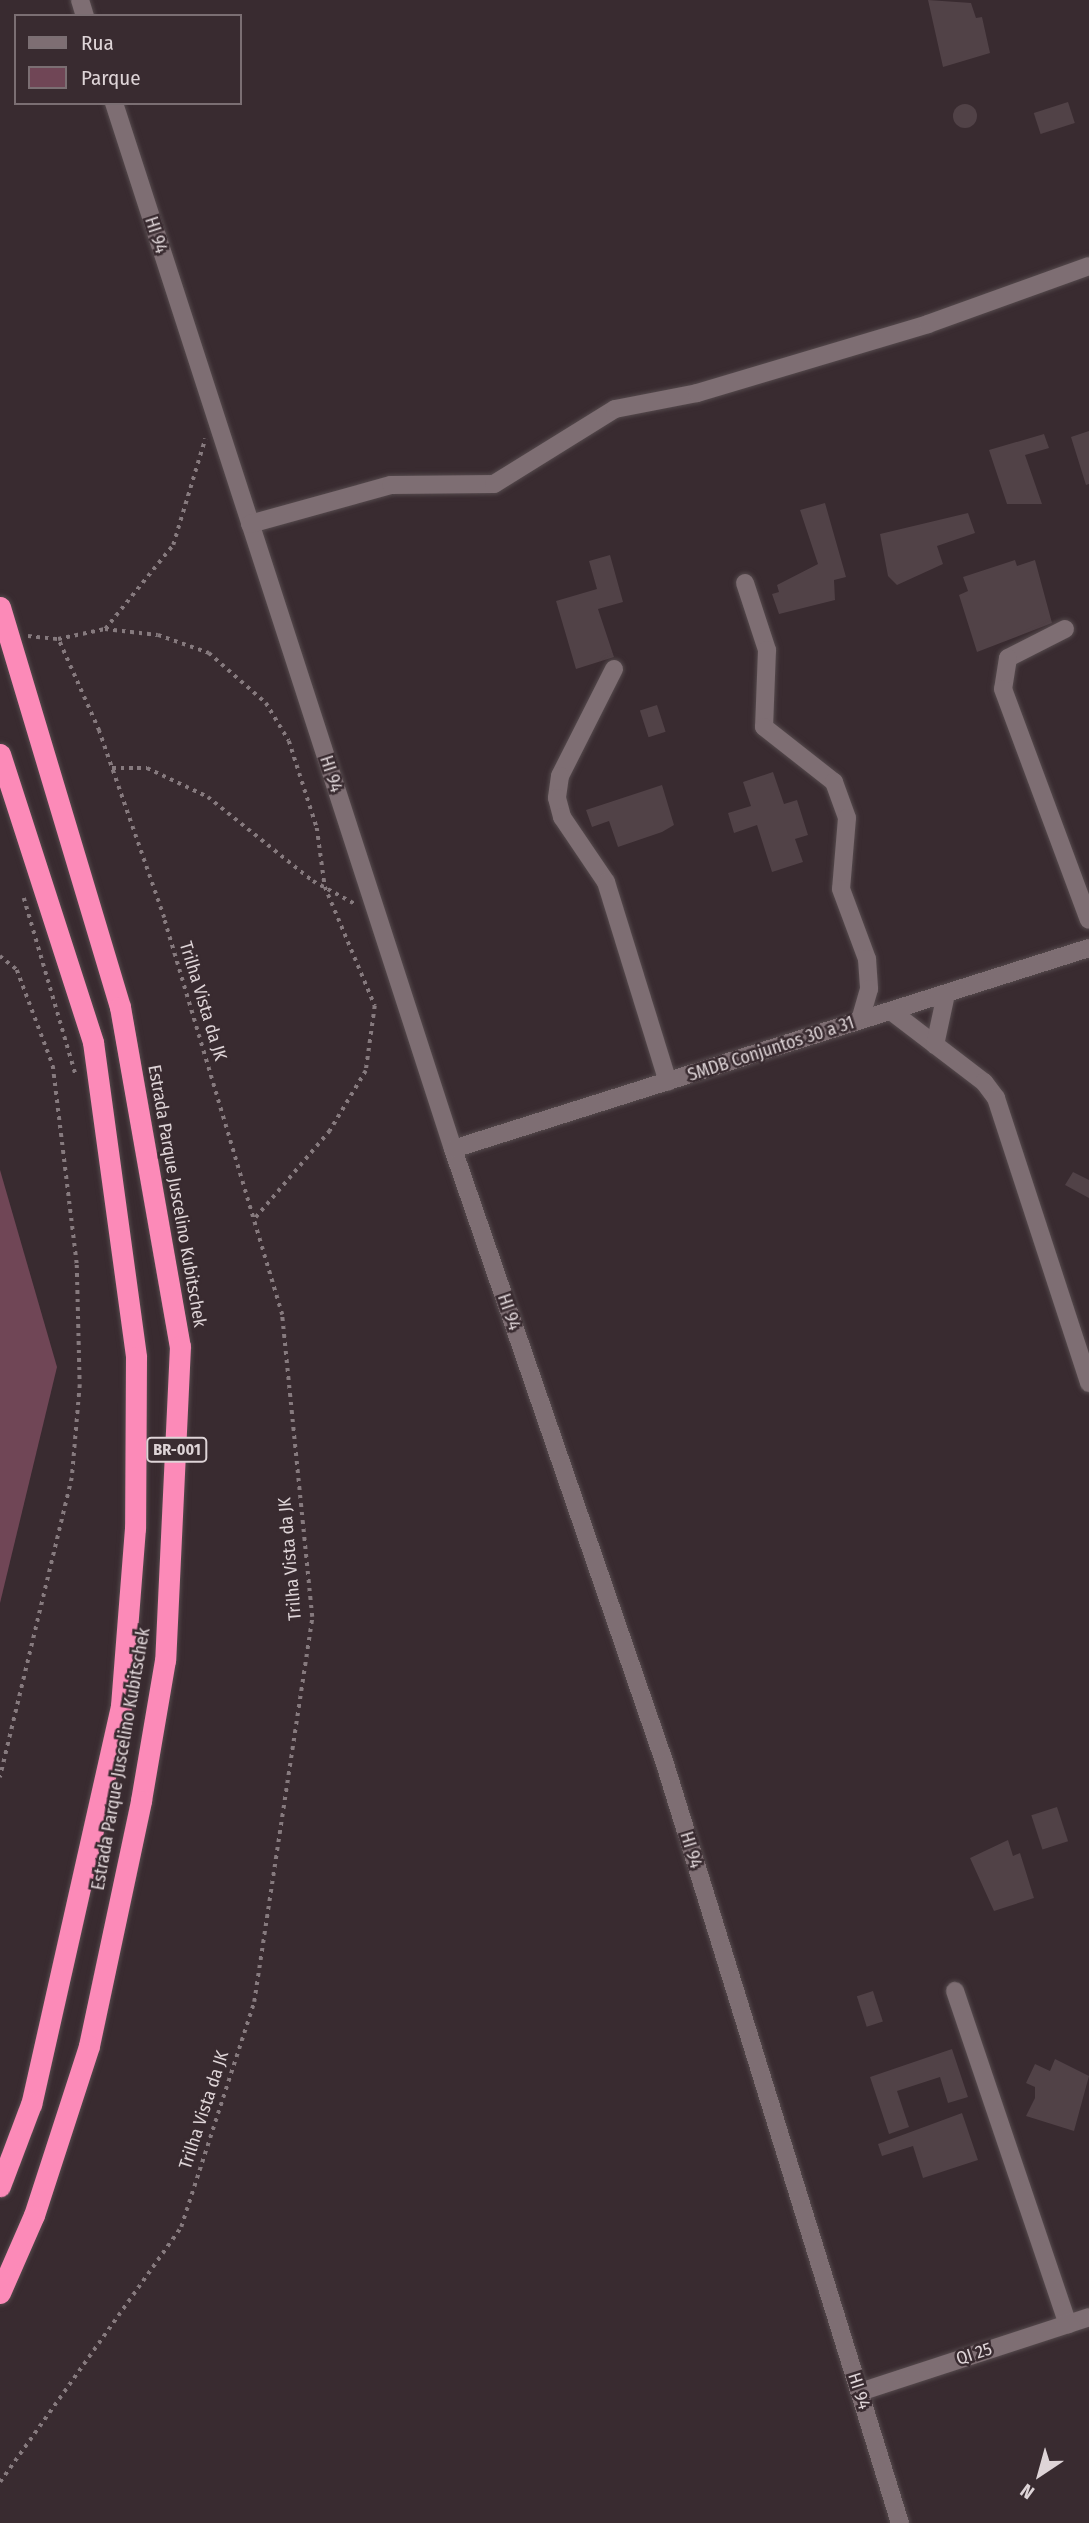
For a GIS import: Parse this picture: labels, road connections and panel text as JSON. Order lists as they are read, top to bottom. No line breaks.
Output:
{"streets":{"highway":["Estrada Parque Juscelino Kubitschek","BR-001"],"street":["HI 94","SMDB Conjuntos 30 a 31","QI 25"],"path":["Trilha Vista da JK"]},"crossings":[["HI 94","SMDB Conjuntos 30 a 31"],["HI 94","QI 25"]],"legend":["Rua","Parque"],"north":"bottom left"}
